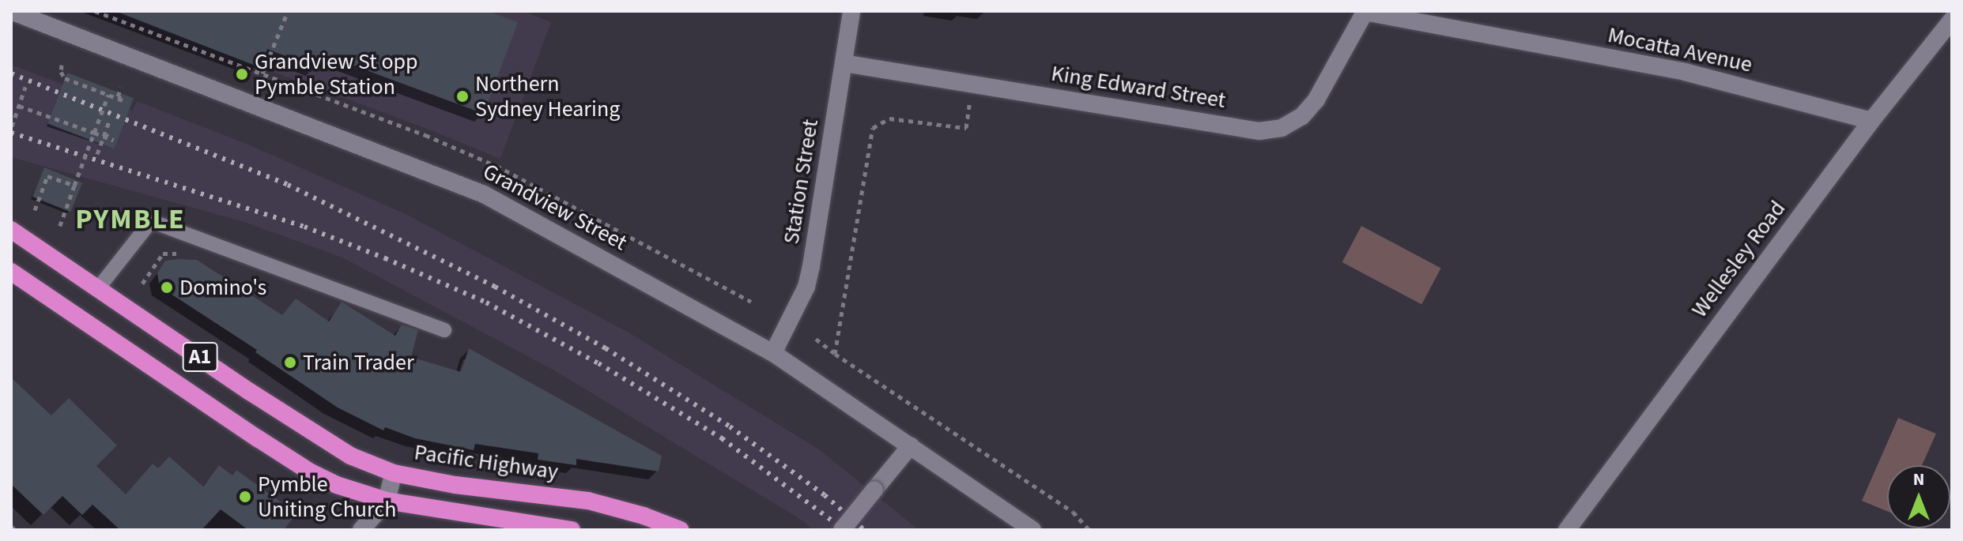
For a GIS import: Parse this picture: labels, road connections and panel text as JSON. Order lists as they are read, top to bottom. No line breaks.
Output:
{"streets":{"highway":["A1","Pacific Highway"],"street":["Mocatta Avenue","King Edward Street","Station Street","Grandview Street","Wellesley Road"]},"crossings":[["Mocatta Avenue","King Edward Street"],["Mocatta Avenue","Wellesley Road"],["King Edward Street","Station Street"],["Station Street","Grandview Street"]],"districts":["PYMBLE"],"places":["Grandview St opp Pymble Station","Northern Sydney Hearing","Domino's","Train Trader","Pymble Uniting Church"],"north":"top"}
